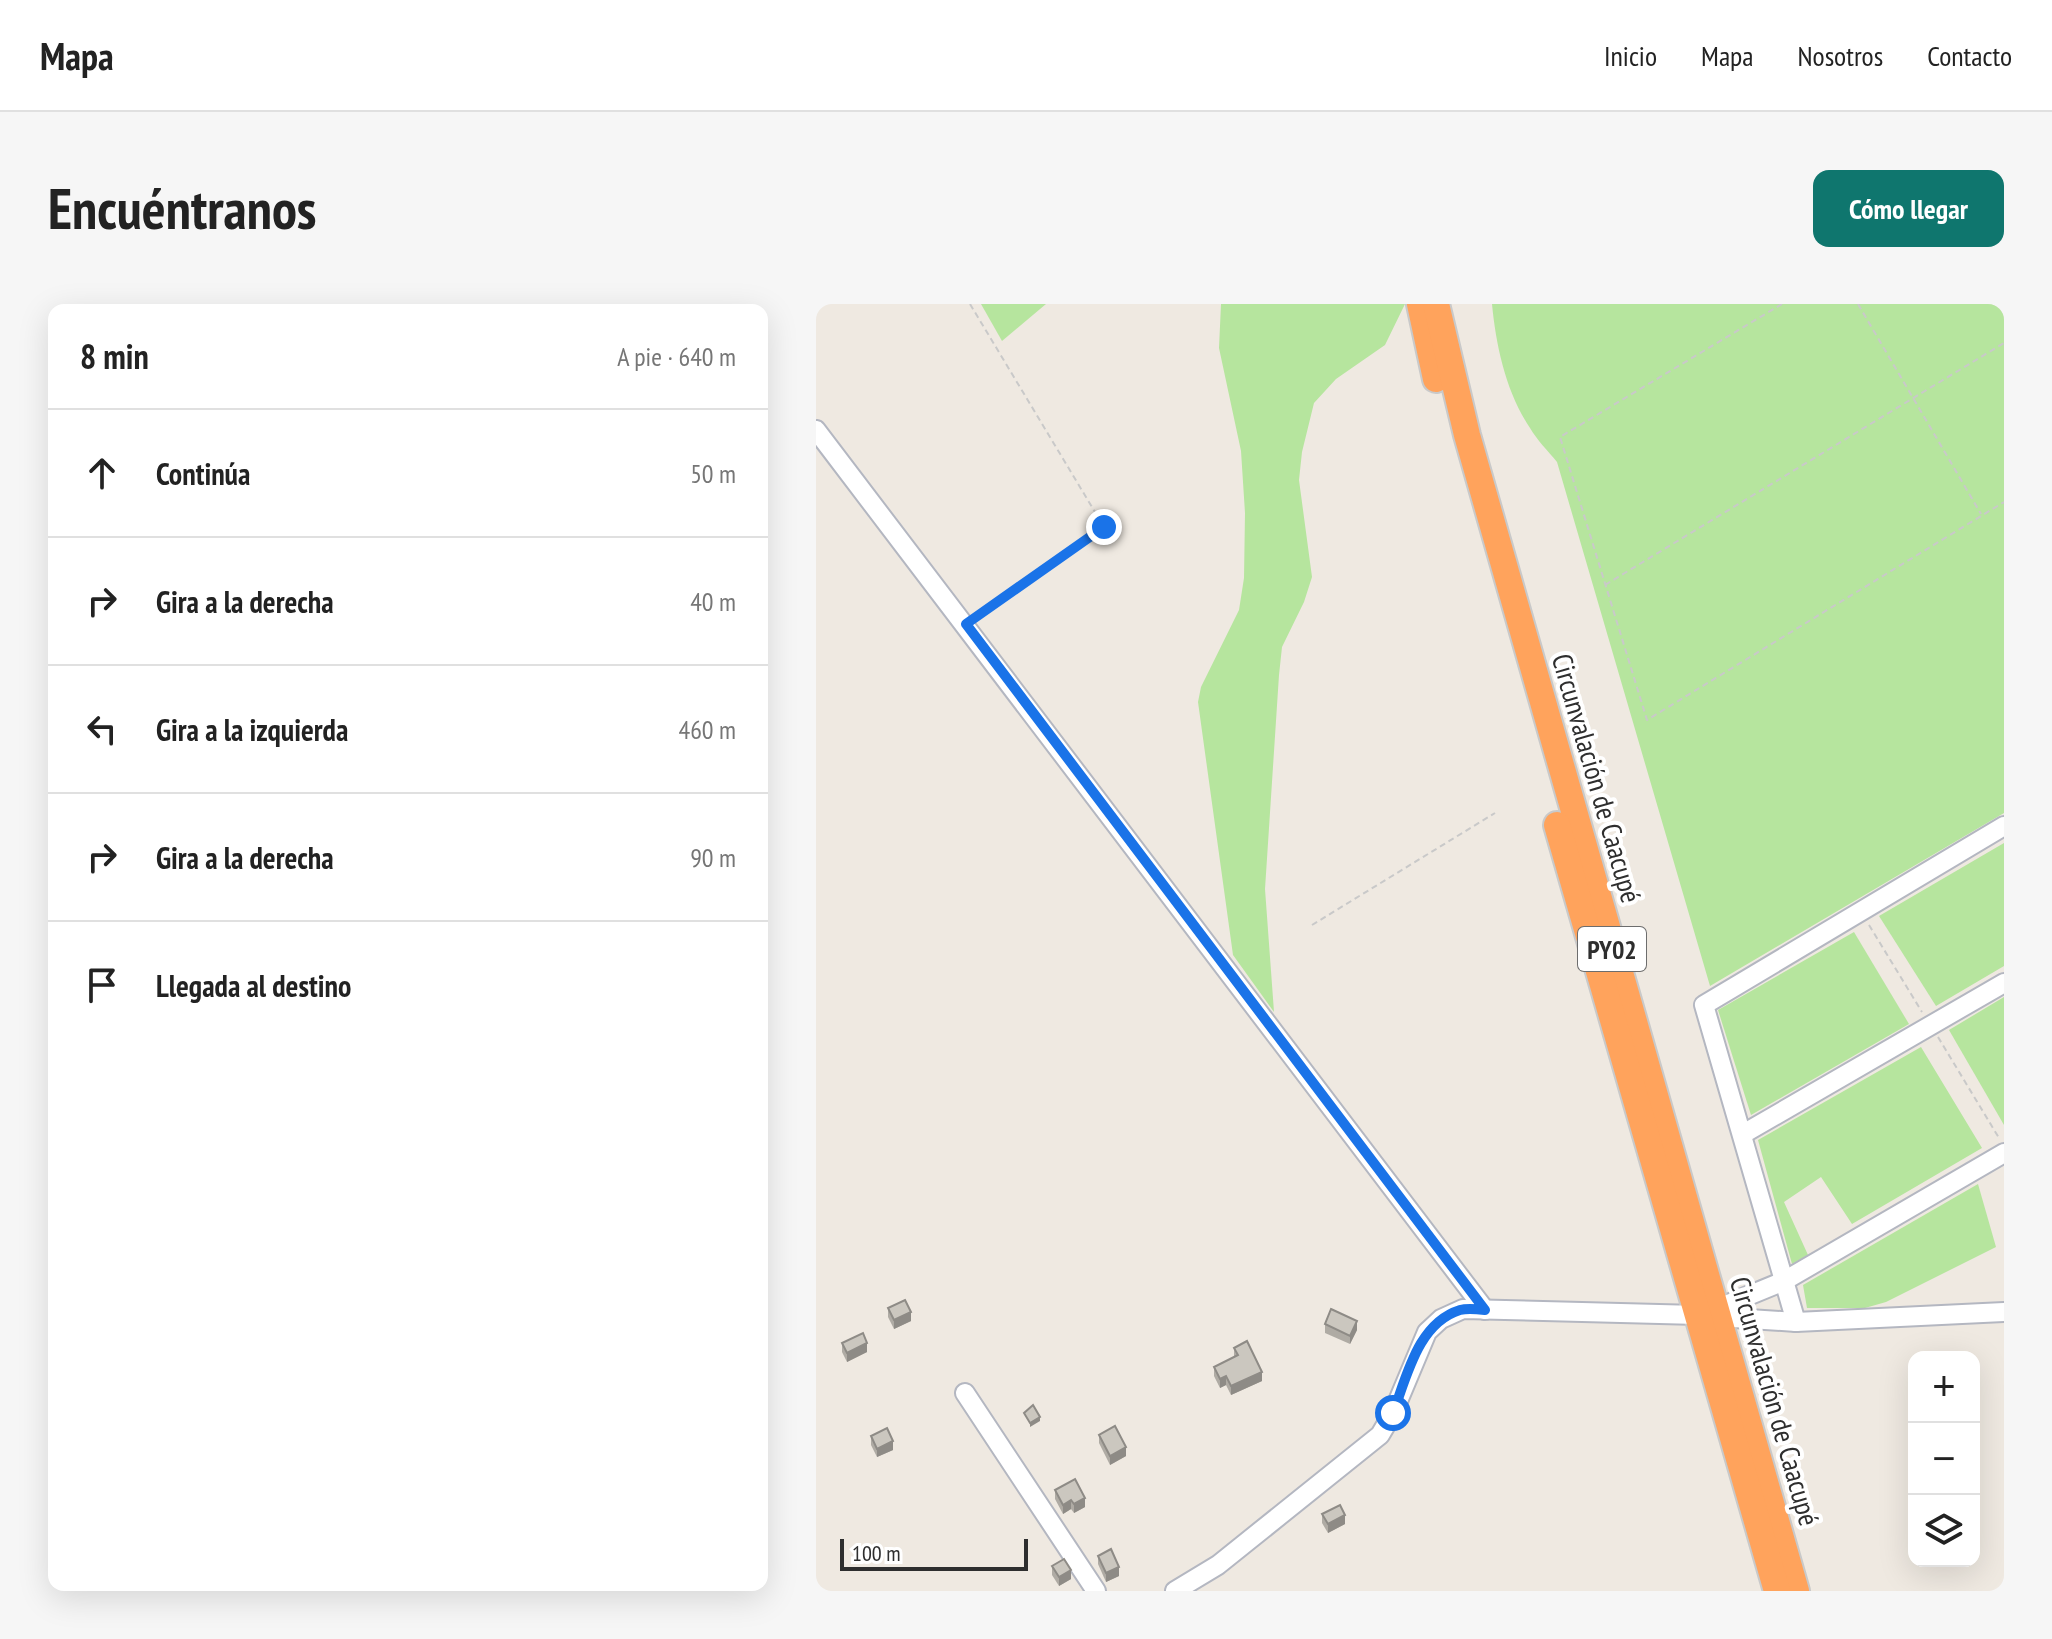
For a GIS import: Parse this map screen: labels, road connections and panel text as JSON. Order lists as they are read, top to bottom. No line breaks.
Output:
{"streets":{"highway":["Circunvalación de Caacupé","PY02"]},"scale_bar":"100 m","page":{"header":"Mapa","nav":["Inicio","Mapa","Nosotros","Contacto"],"buttons":"Cómo llegar","title":"Encuéntranos","heading":["8 min","A pie · 640 m"],"list":[["Continúa","50 m"],["Gira a la derecha","40 m"],["Gira a la izquierda","460 m"],["Gira a la derecha","90 m"],"Llegada al destino"],"map_buttons":["+","−"],"scale":"100 m"}}
